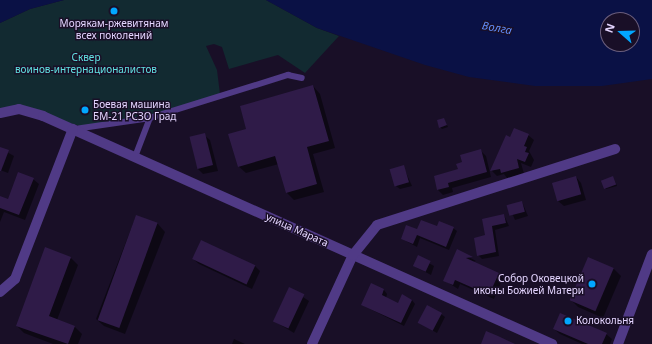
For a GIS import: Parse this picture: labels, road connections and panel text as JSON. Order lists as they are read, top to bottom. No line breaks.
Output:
{"streets":{"street":["улица Марата"]},"water":["Волга"],"parks":["Сквер воинов-интернационалистов"],"places":["Морякам-ржевитянам всех поколений","Боевая машина БМ-21 РСЗО Град","Собор Оковецкой иконы Божией Матери","Колокольня"],"north":"left"}
